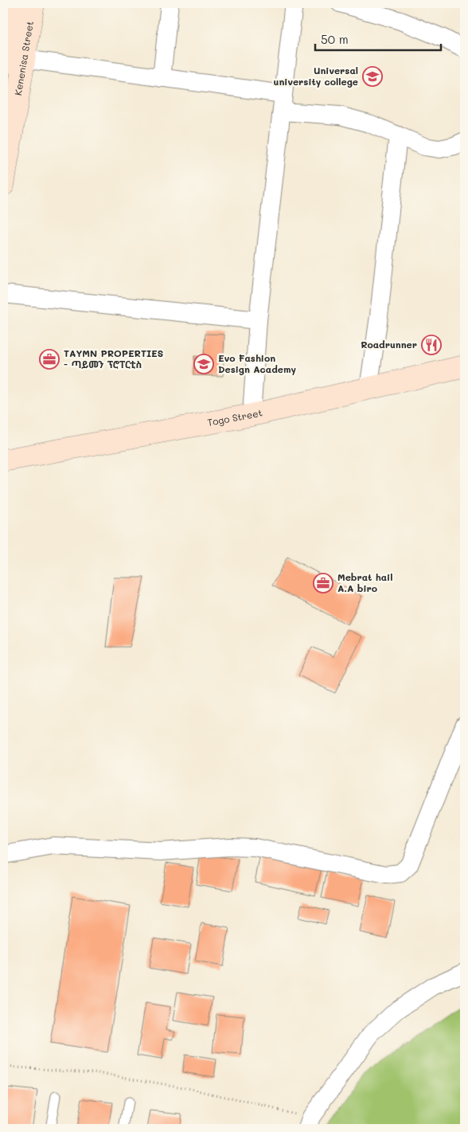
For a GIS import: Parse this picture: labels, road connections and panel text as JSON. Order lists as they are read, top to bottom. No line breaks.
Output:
{"streets":{"street":["Kenenisa Street","Togo Street"]},"places":{"school or university":["Universal university college","Evo Fashion Design Academy"],"restaurant":["Roadrunner"],"office":["TAYMN PROPERTIES - ጣይመን ፕሮፐርቲስ","Mebrat hail A.A biro"]},"scale_bar":"50 m"}
